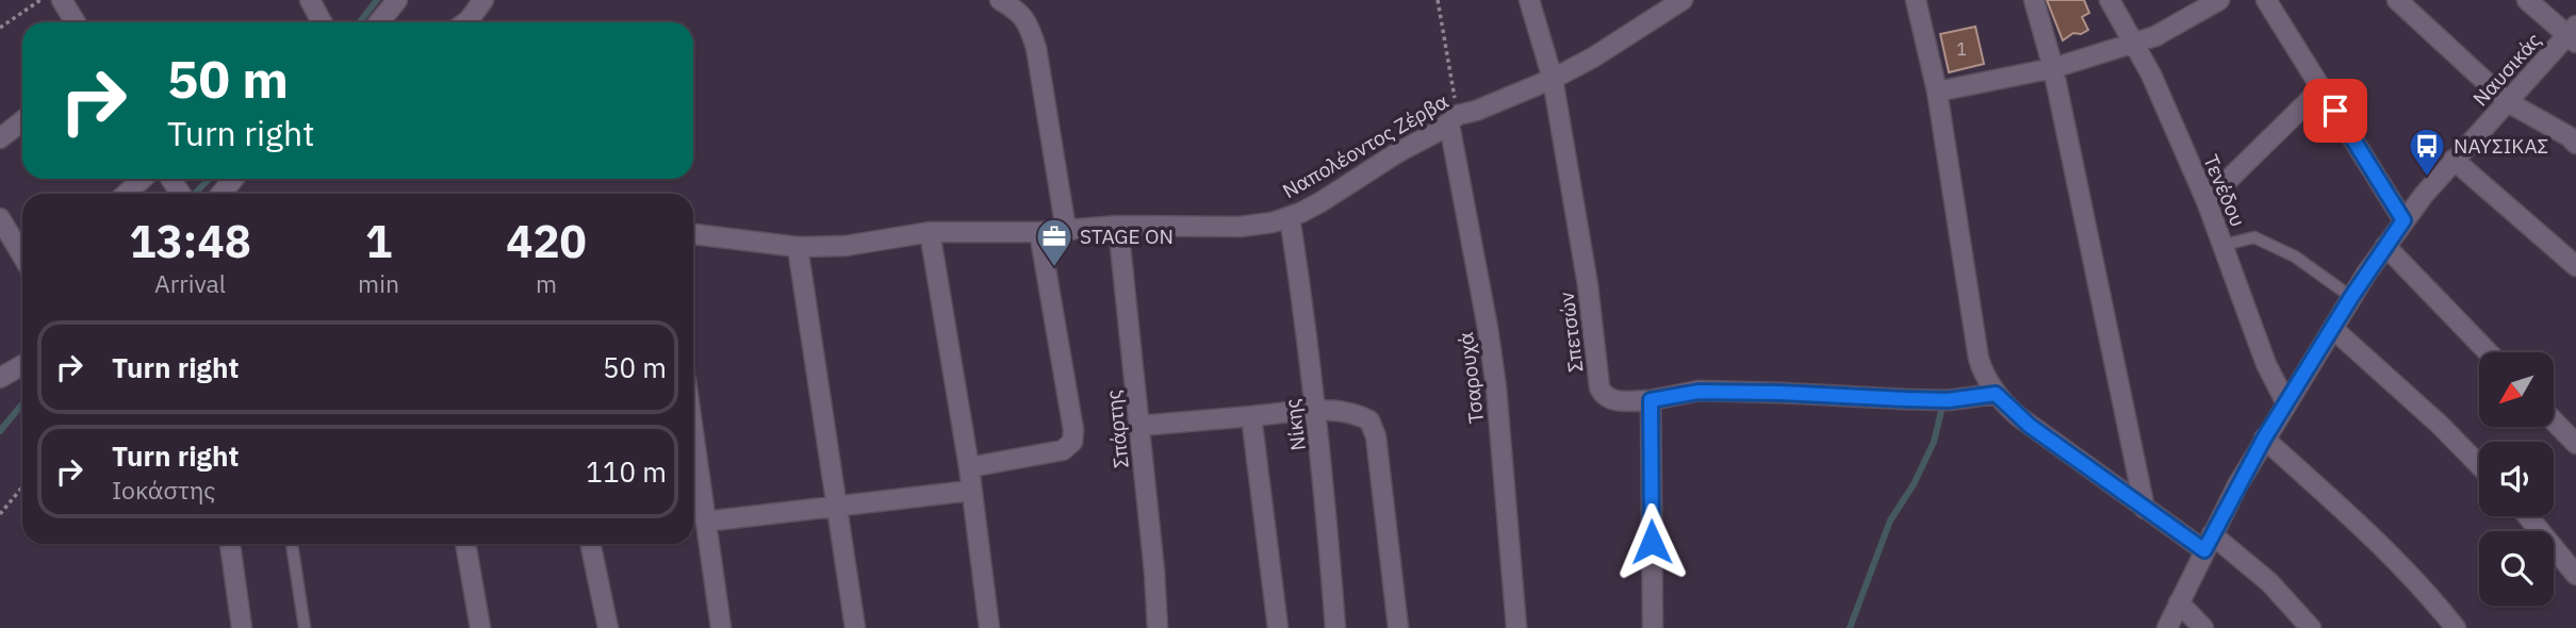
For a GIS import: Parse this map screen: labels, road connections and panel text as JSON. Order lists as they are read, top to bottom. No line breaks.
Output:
{"streets":{"street":["Ναυσικάς","Ναπολέοντος Ζέρβα","Τενέδου","Σπετσών","Τσαρουχά","Νίκης","Σπάρτης"]},"crossings":[["Ναυσικάς","Τενέδου"],["Ναπολέοντος Ζέρβα","Σπετσών"],["Ναπολέοντος Ζέρβα","Τσαρουχά"],["Ναπολέοντος Ζέρβα","Νίκης"],["Ναπολέοντος Ζέρβα","Σπάρτης"]],"places":{"bus stop":["ΝΑΥΣΙΚΑΣ"],"office":["STAGE ON"]},"house_numbers":["1"],"north":"bottom left","page":{"turn":["50 m","Turn right"],"eta":["13:48","Arrival","1","min","420","m"],"list":[{"name":"Turn right","value":"50 m"},{"name":"Turn right","note":"Ιοκάστης","value":"110 m"}]}}
